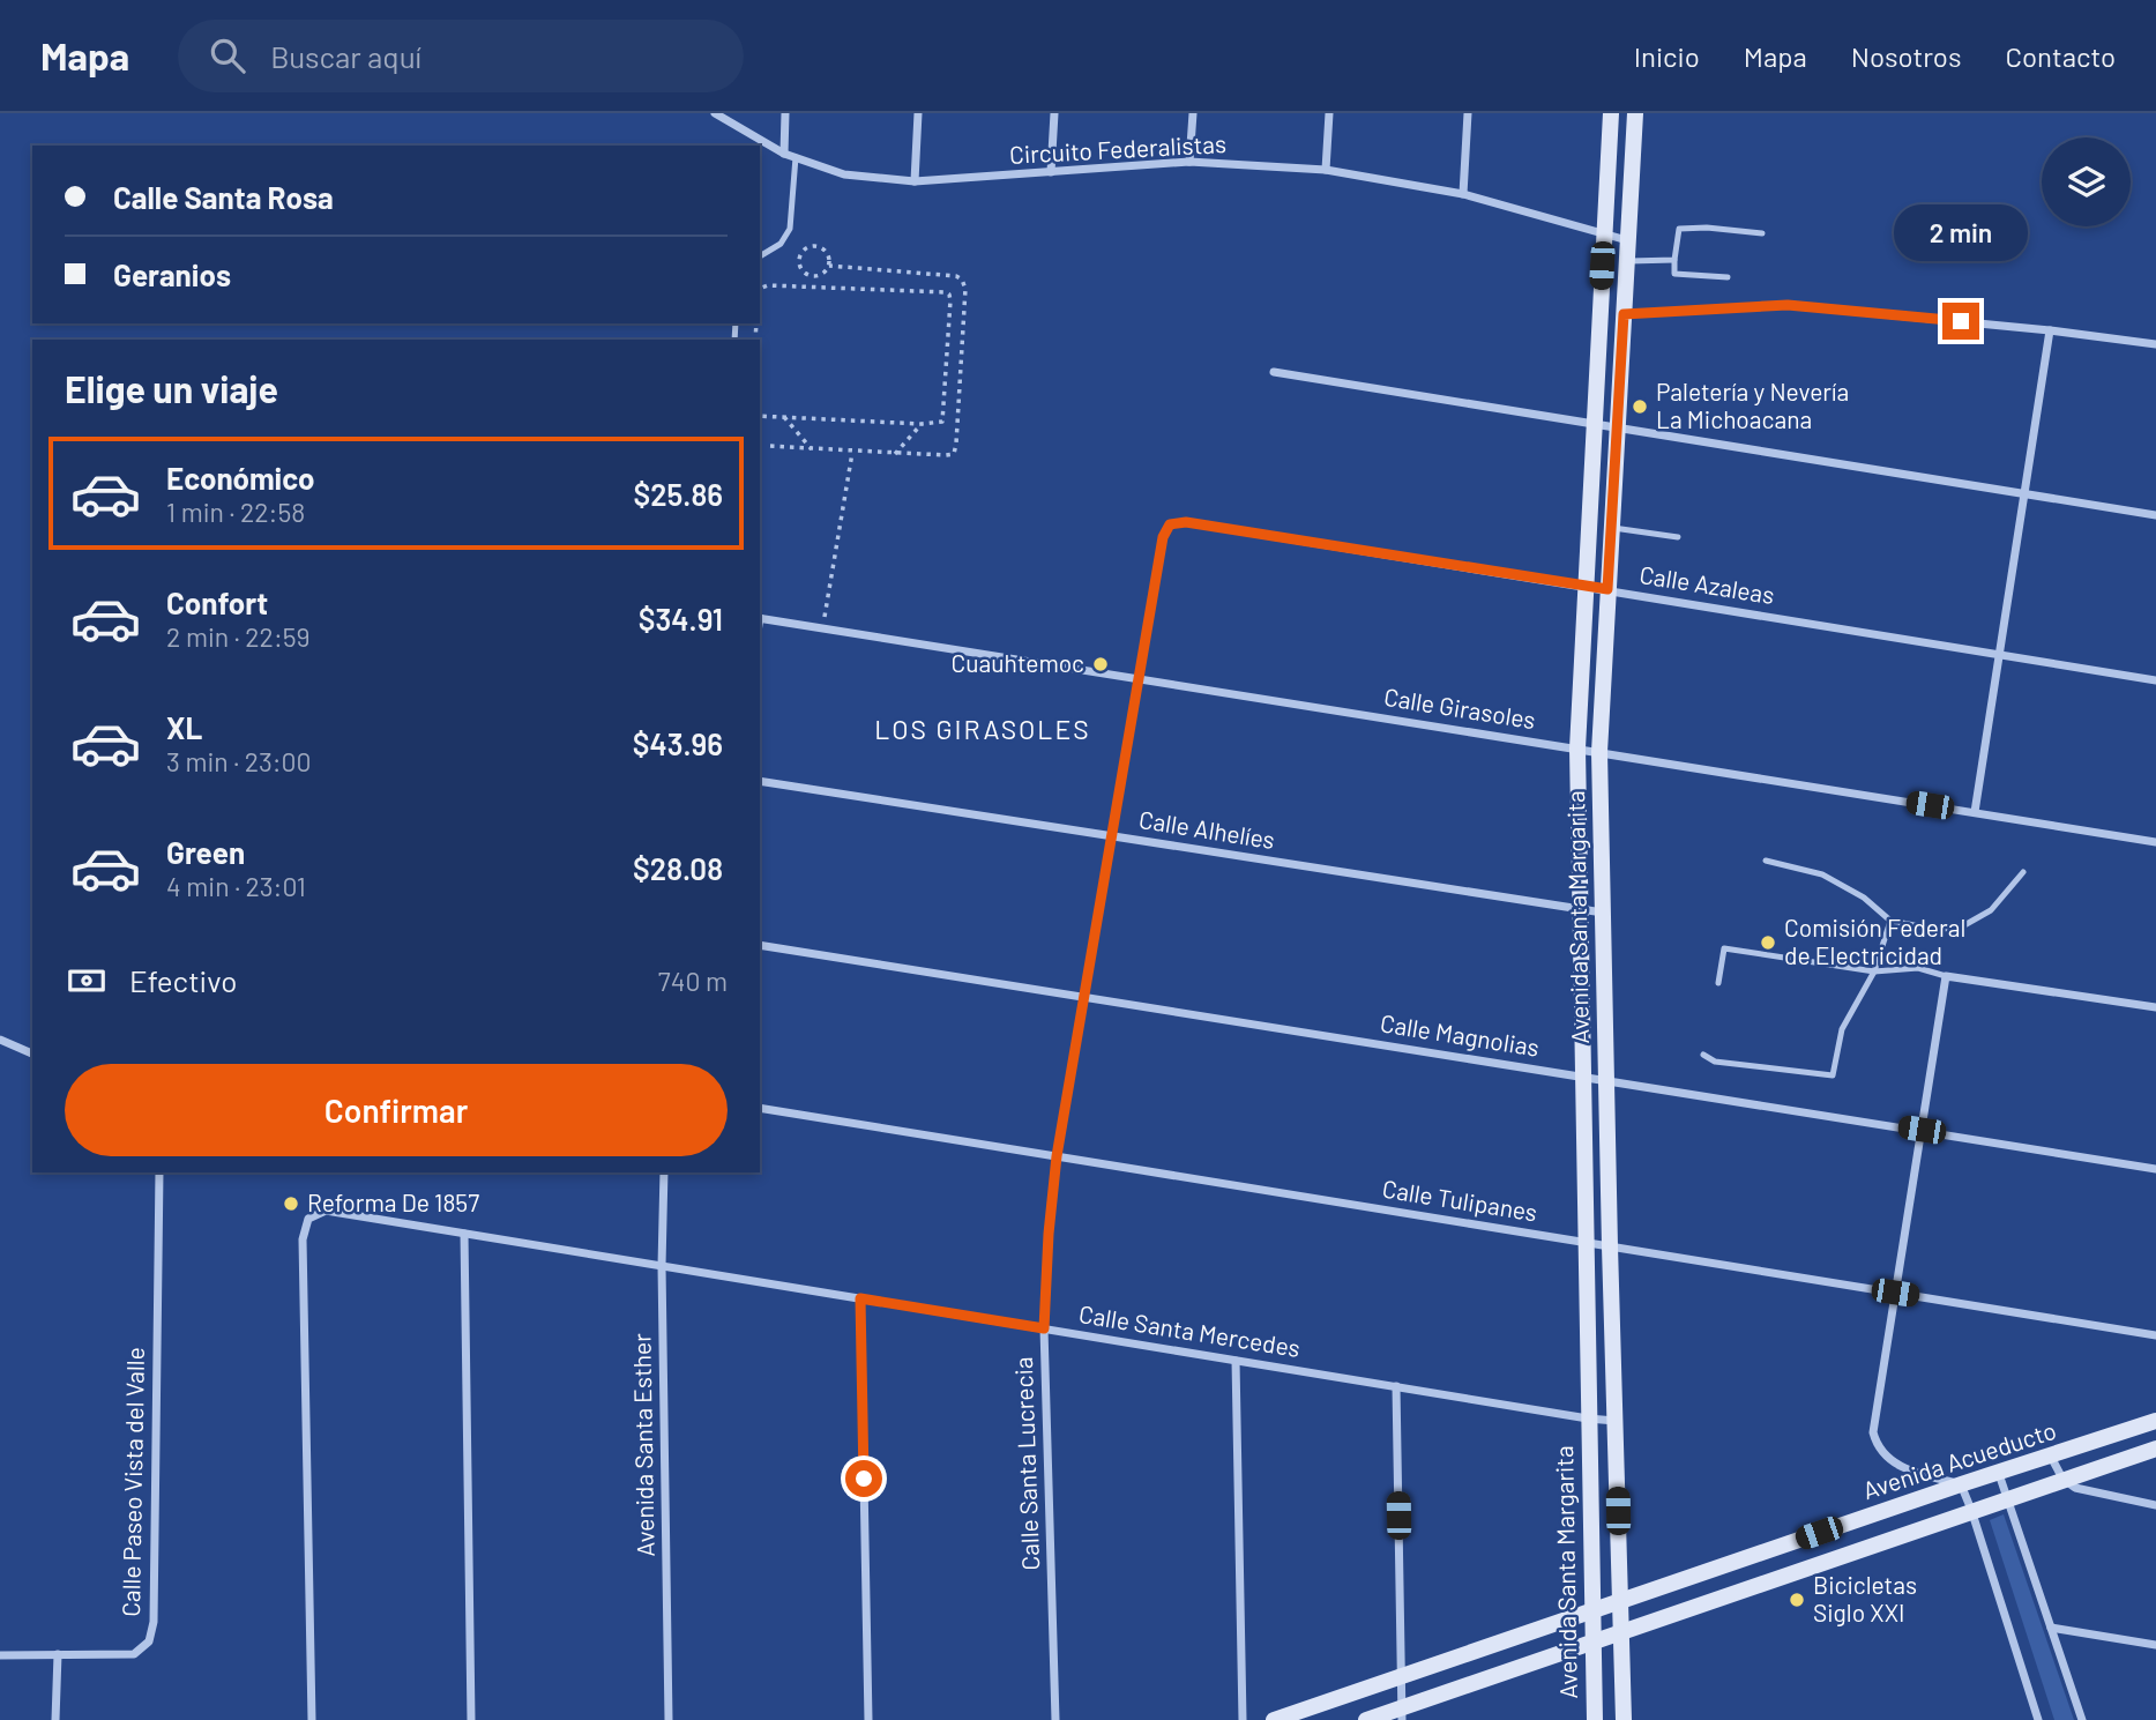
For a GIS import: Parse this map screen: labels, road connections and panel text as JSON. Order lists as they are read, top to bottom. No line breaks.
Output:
{"streets":{"main road":["Avenida Santa Margarita","Avenida Acueducto"],"street":["Circuito Federalistas","Calle Azaleas","Calle Girasoles","Calle Alhelíes","Calle Magnolias","Calle Tulipanes","Calle Santa Mercedes","Avenida Santa Esther","Calle Santa Lucrecia","Calle Paseo Vista del Valle"]},"crossings":[["Circuito Federalistas","Avenida Santa Margarita"],["Calle Azaleas","Avenida Santa Margarita"],["Calle Azaleas","Calle Santa Lucrecia"],["Calle Girasoles","Avenida Santa Margarita"],["Calle Girasoles","Calle Santa Lucrecia"],["Calle Alhelíes","Avenida Santa Margarita"],["Calle Alhelíes","Calle Santa Lucrecia"],["Avenida Santa Margarita","Calle Magnolias"],["Avenida Santa Margarita","Calle Tulipanes"],["Avenida Santa Margarita","Calle Santa Mercedes"],["Avenida Santa Margarita","Avenida Acueducto"],["Calle Magnolias","Calle Santa Lucrecia"],["Calle Tulipanes","Calle Santa Lucrecia"],["Calle Santa Mercedes","Avenida Santa Esther"],["Calle Santa Mercedes","Calle Santa Lucrecia"]],"districts":["LOS GIRASOLES"],"places":["Paletería y Nevería La Michoacana","Cuauhtemoc","Comisión Federal de Electricidad","Reforma De 1857","Bicicletas Siglo XXI"],"page":{"header":"Mapa","search":"Buscar aquí","nav":["Inicio","Mapa","Nosotros","Contacto"],"banner":["Calle Santa Rosa","Geranios"],"bubble":"2 min","heading":"Elige un viaje","list":[{"name":"Económico","note":"1 min · 22:58","value":"$25.86"},{"name":"Confort","note":"2 min · 22:59","value":"$34.91"},{"name":"XL","note":"3 min · 23:00","value":"$43.96"},{"name":"Green","note":"4 min · 23:01","value":"$28.08"}],"pay":["Efectivo","740 m"],"buttons":"Confirmar"}}
